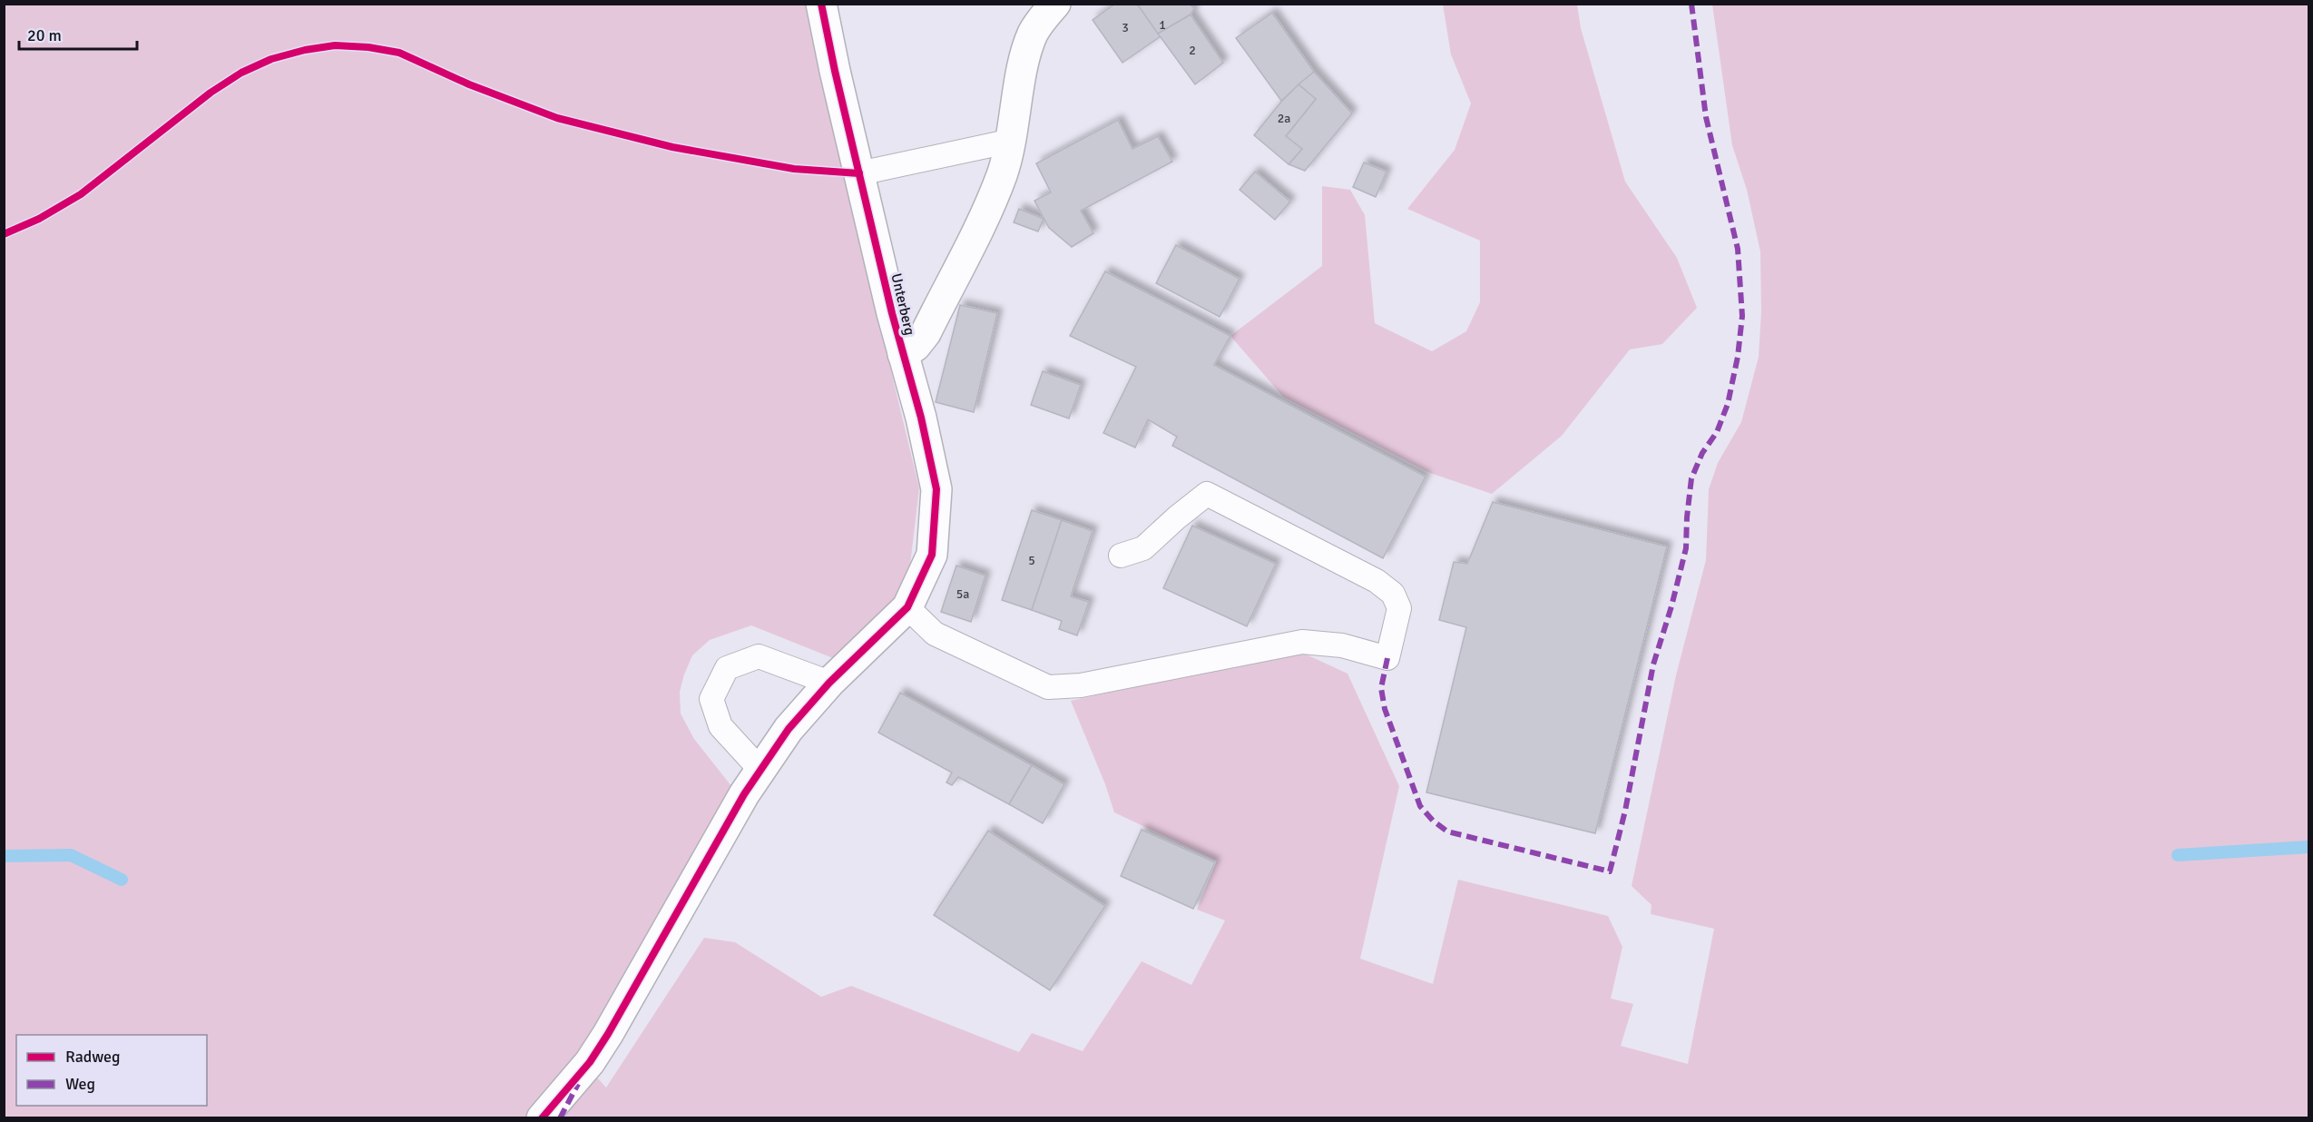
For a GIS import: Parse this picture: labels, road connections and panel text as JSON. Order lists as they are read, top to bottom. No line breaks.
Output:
{"streets":{"street":["Unterberg"]},"house_numbers":["1","3","2","2a","5","5a"],"legend":["Radweg","Weg"],"scale_bar":"20 m"}
